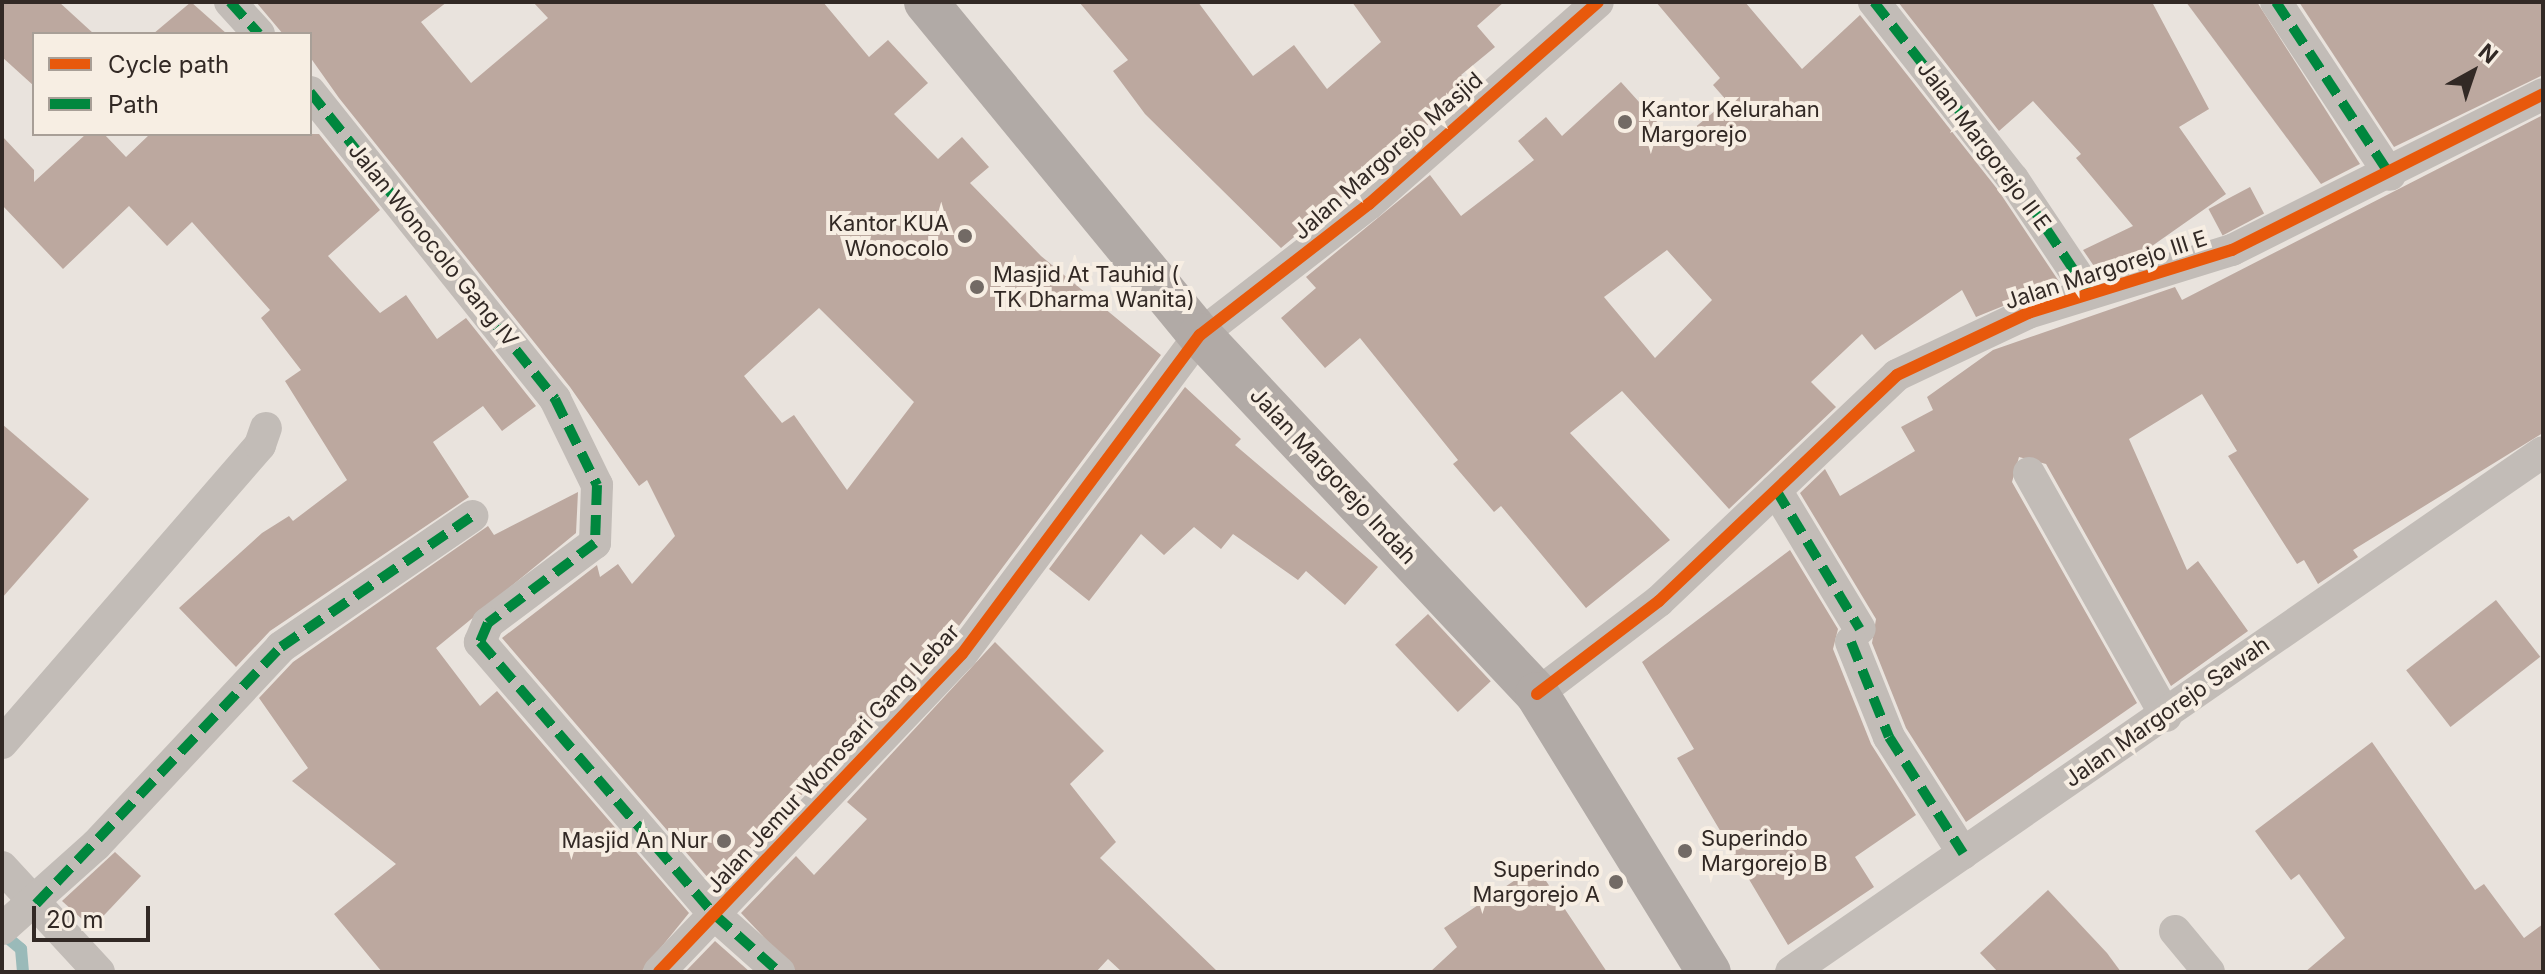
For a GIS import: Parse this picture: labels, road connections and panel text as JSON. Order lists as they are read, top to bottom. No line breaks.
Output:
{"streets":{"main road":["Jalan Margorejo Indah"],"street":["Jalan Margorejo II E","Jalan Margorejo Masjid","Jalan Wonocolo Gang IV","Jalan Margorejo III E","Jalan Margorejo Sawah","Jalan Jemur Wonosari Gang Lebar"]},"crossings":[["Jalan Margorejo II E","Jalan Margorejo III E"],["Jalan Margorejo Masjid","Jalan Margorejo Indah"],["Jalan Margorejo Masjid","Jalan Jemur Wonosari Gang Lebar"],["Jalan Wonocolo Gang IV","Jalan Jemur Wonosari Gang Lebar"],["Jalan Margorejo III E","Jalan Margorejo Indah"],["Jalan Margorejo Indah","Jalan Jemur Wonosari Gang Lebar"]],"places":["Kantor Kelurahan Margorejo","Kantor KUA Wonocolo","Masjid At Tauhid ( TK Dharma Wanita)","Masjid An Nur","Superindo Margorejo B","Superindo Margorejo A"],"legend":["Cycle path","Path"],"scale_bar":"20 m","north":"top right"}
